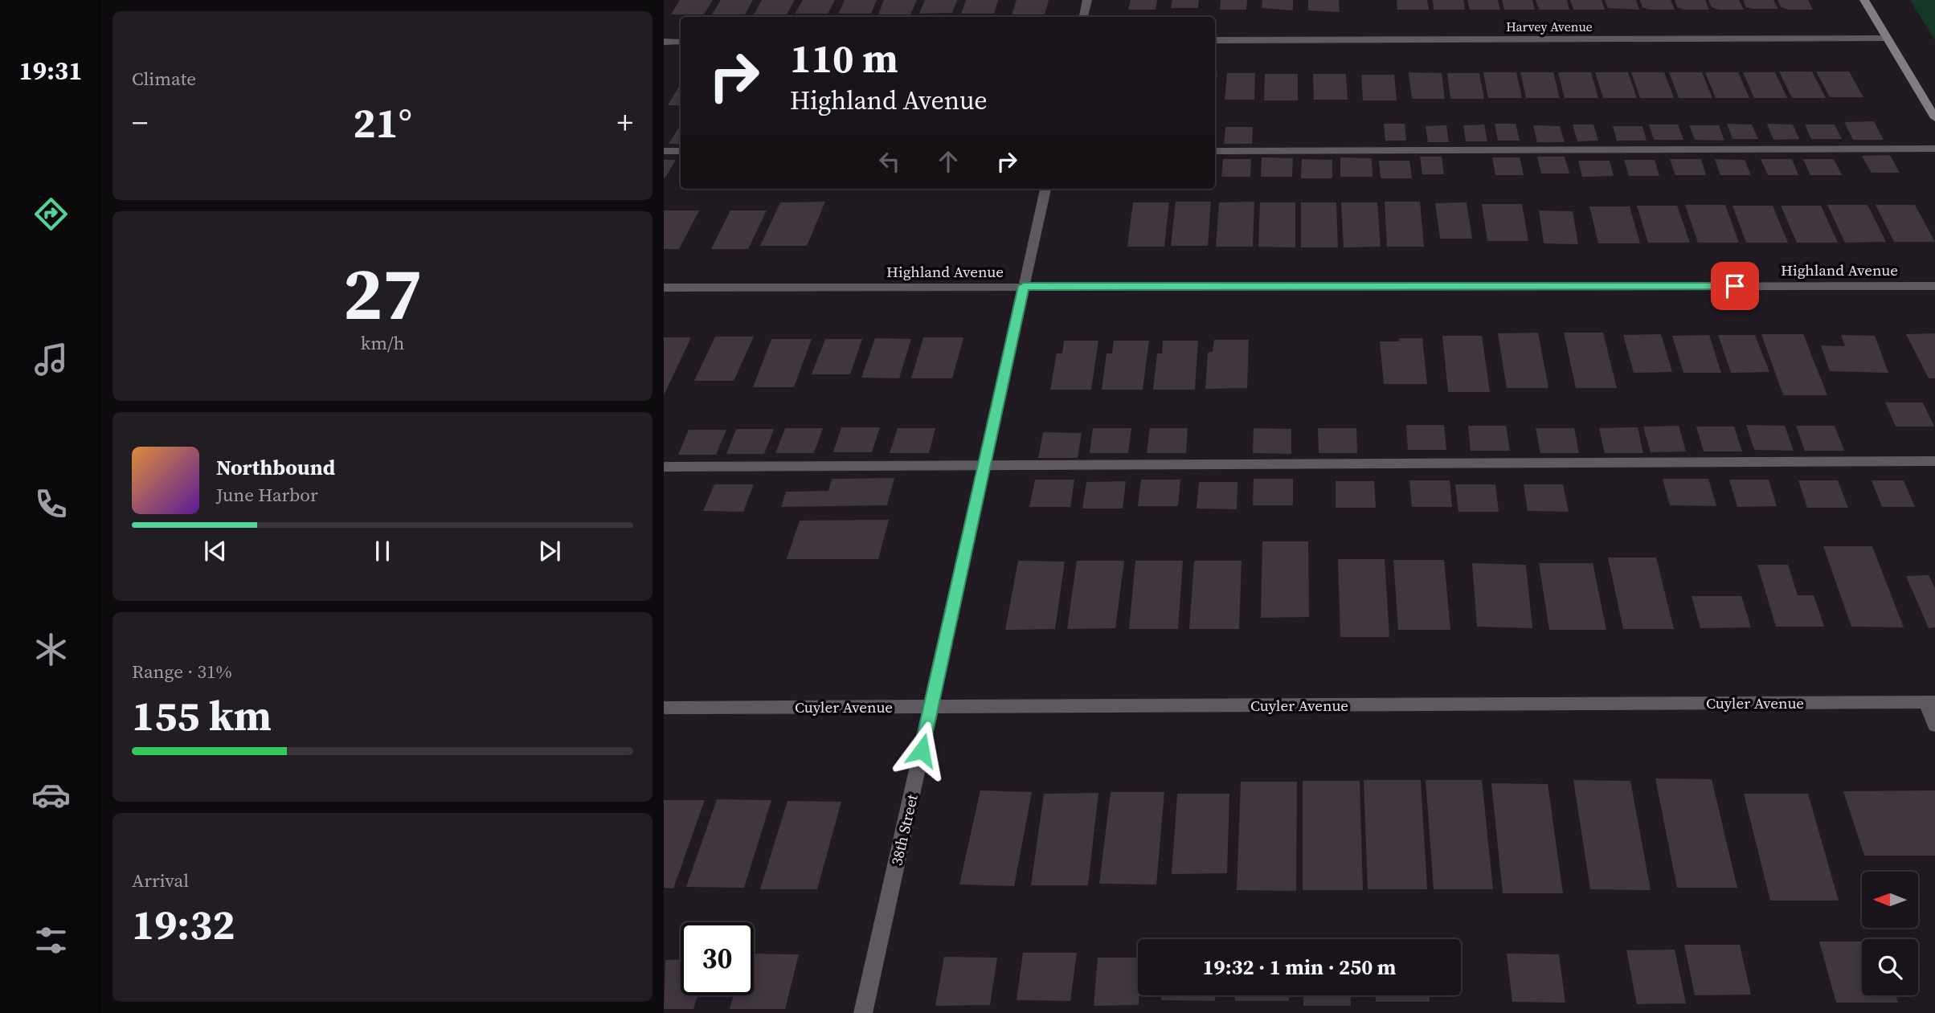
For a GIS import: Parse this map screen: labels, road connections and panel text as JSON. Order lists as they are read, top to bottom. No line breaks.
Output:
{"streets":{"street":["Harvey Avenue","Highland Avenue","Cuyler Avenue","38th Street"]},"crossings":[["Highland Avenue","38th Street"],["Cuyler Avenue","38th Street"]],"north":"left","page":{"tabs":"19:31","tile":["Climate",["27","km/h"],["Range · 31%","155 km"],["Arrival","19:32"]],"turn":["110 m","Highland Avenue"],"heat":["−","21°","+"],"song":["Northbound","June Harbor"],"limit":"30","trip":"19:32 · 1 min · 250 m"}}
